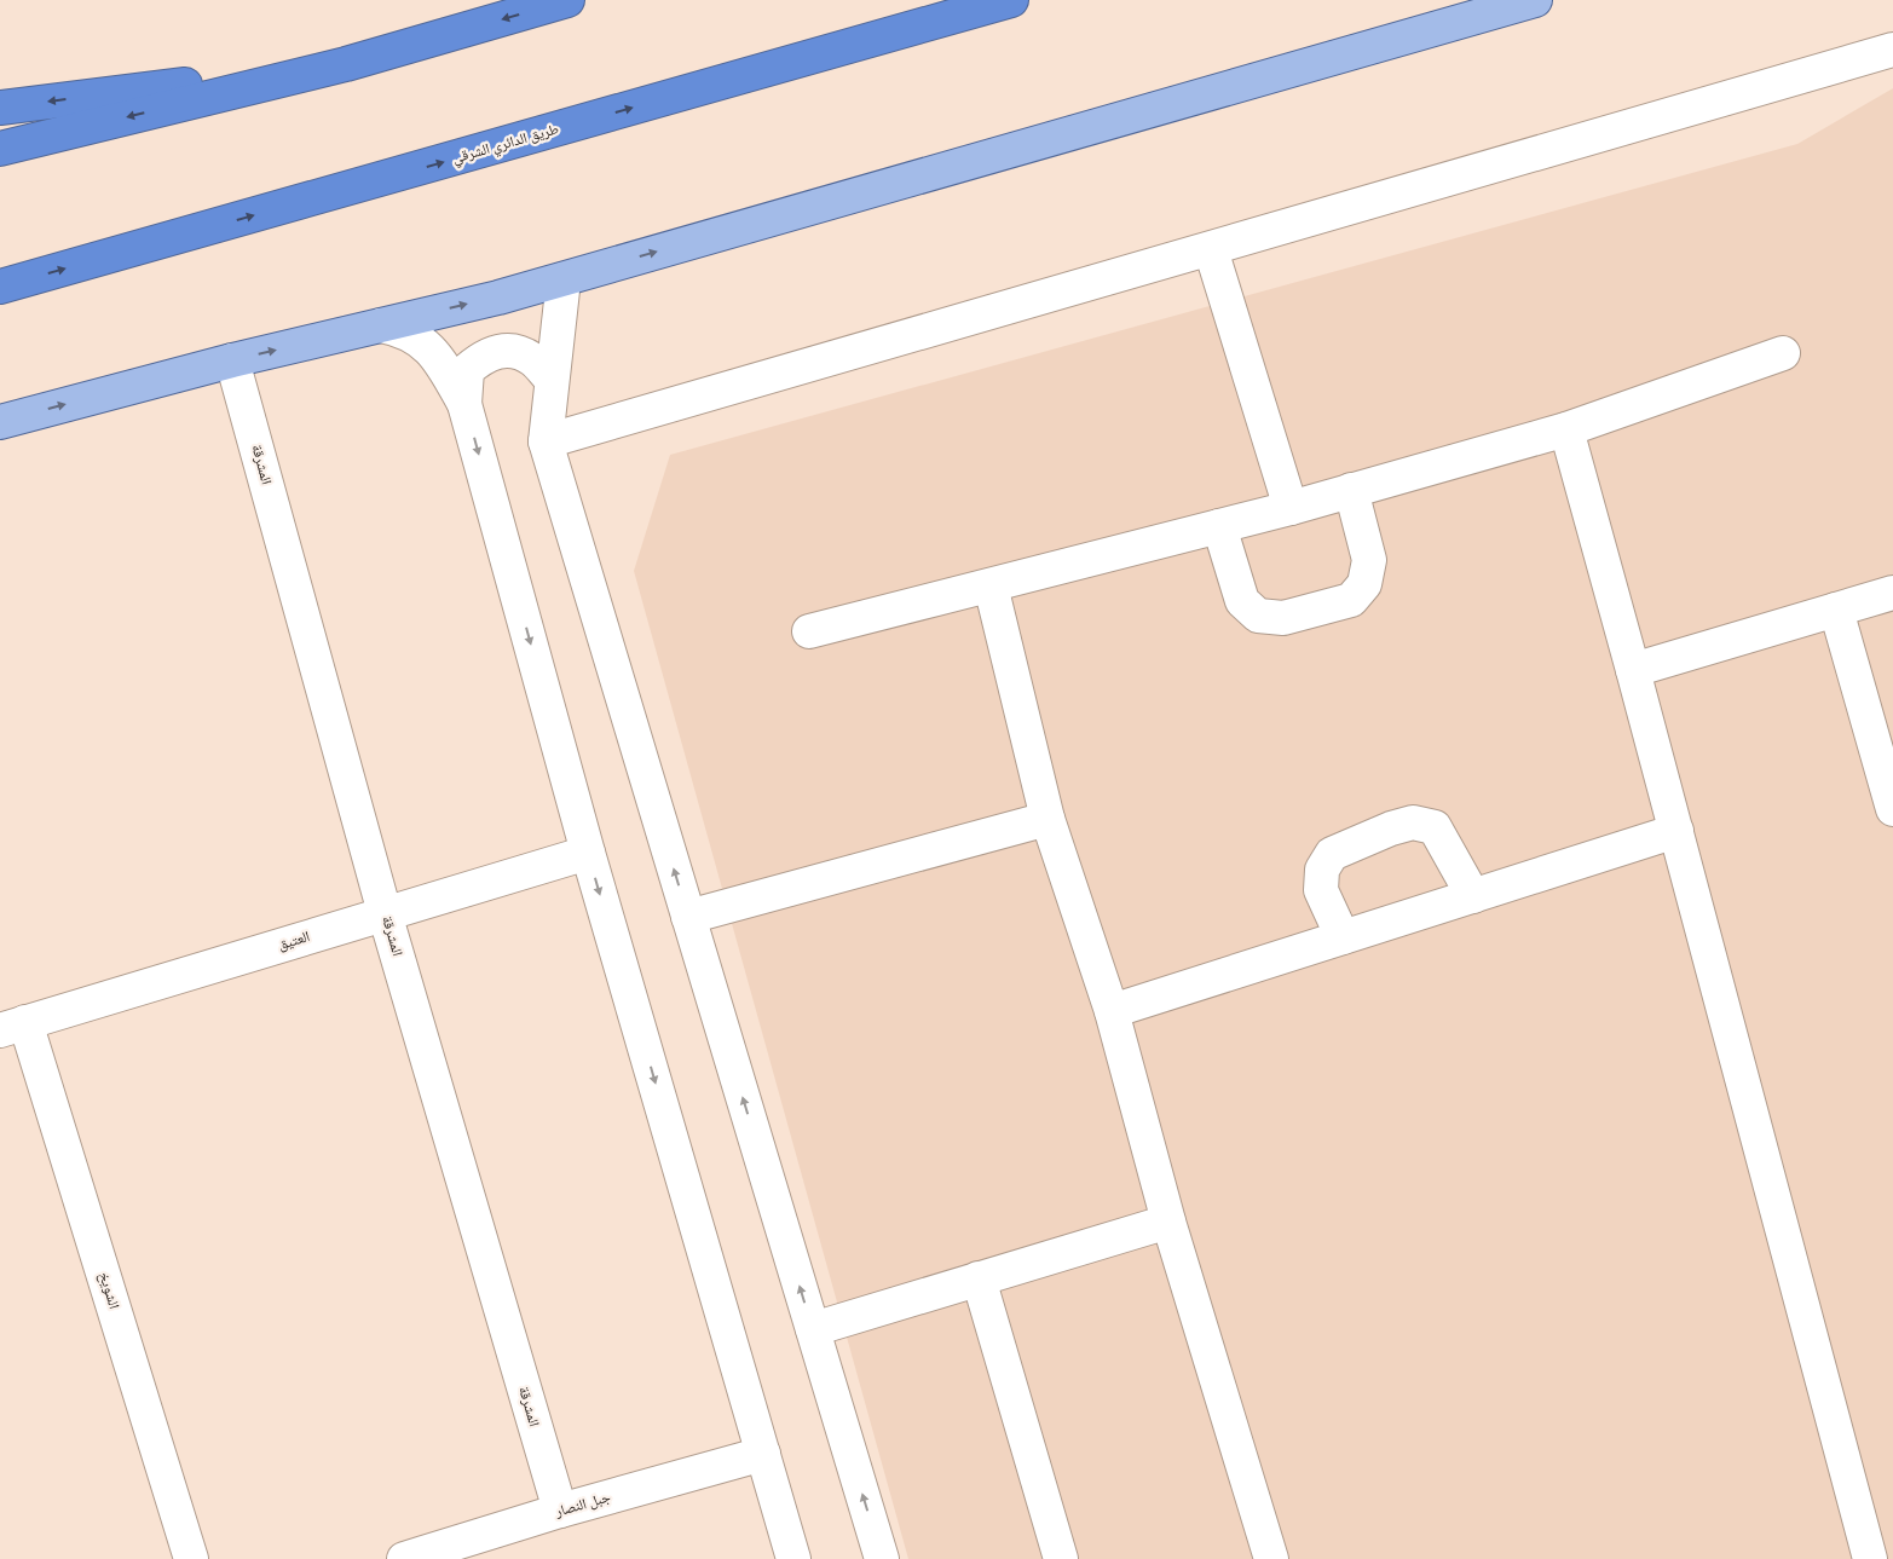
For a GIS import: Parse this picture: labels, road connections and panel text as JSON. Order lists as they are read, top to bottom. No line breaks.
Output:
{"streets":{"highway":["طريق الدائري الشرقي"],"street":["المشرقة","العتيق","الشويخ","جبل النصار"]},"crossings":[["المشرقة","العتيق"],["المشرقة","جبل النصار"],["العتيق","الشويخ"]]}
